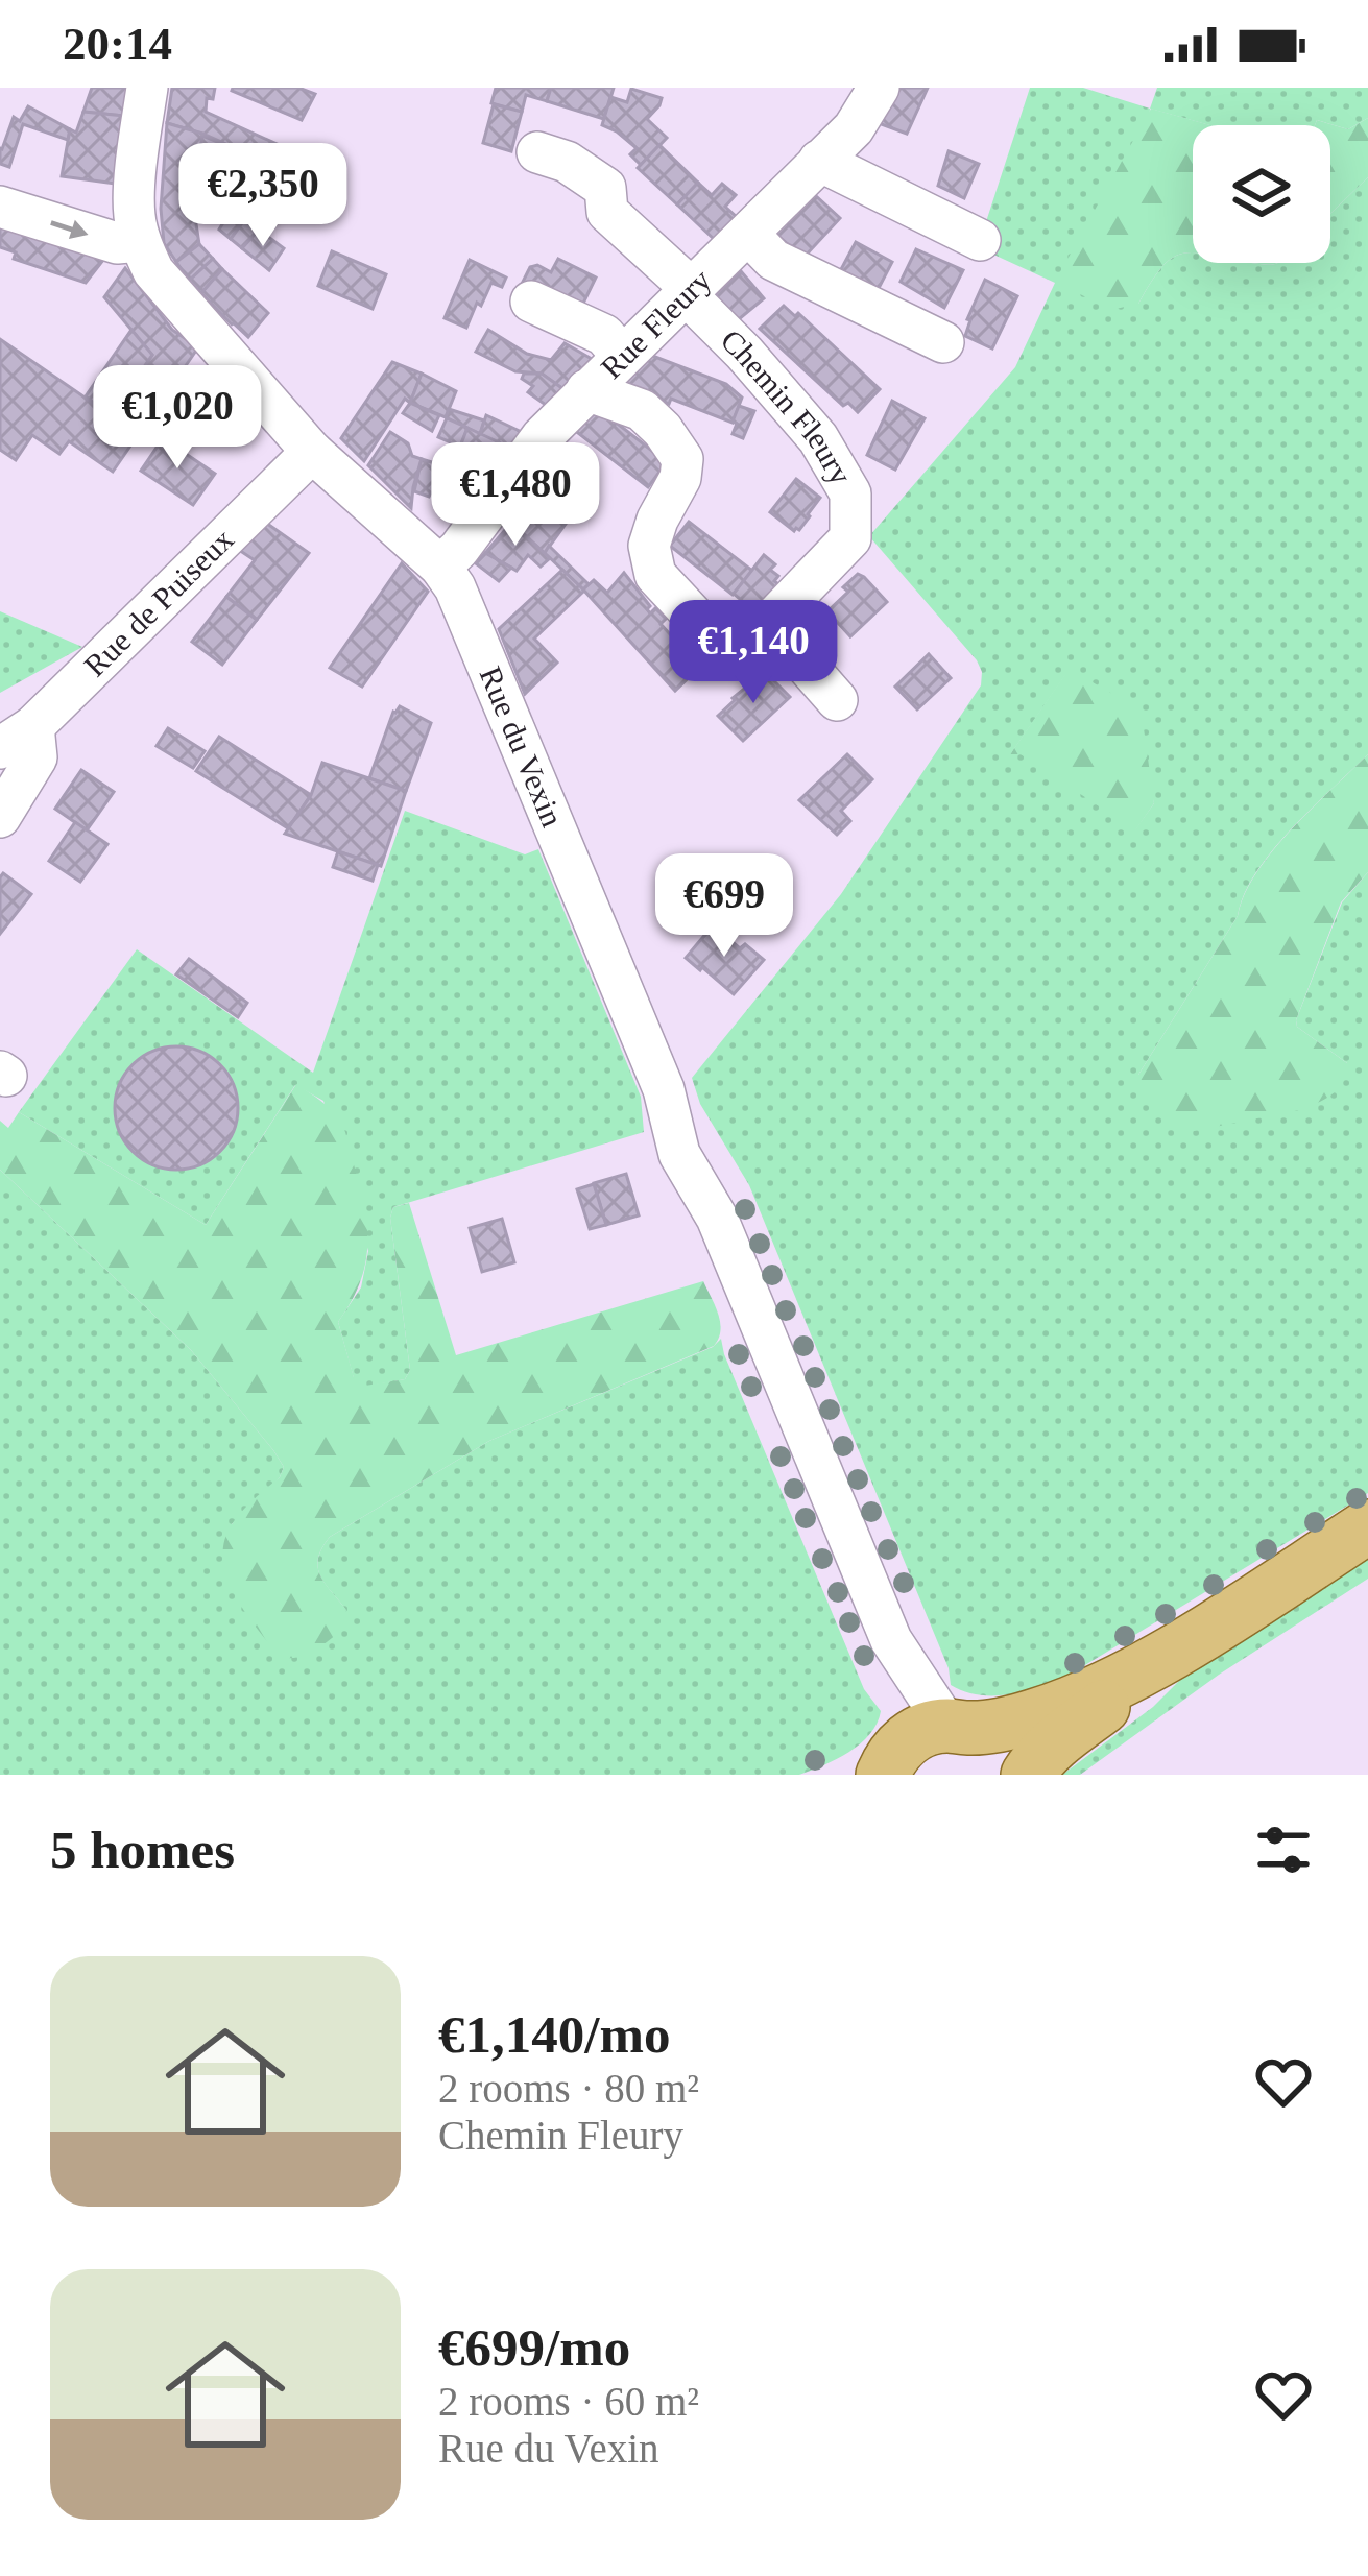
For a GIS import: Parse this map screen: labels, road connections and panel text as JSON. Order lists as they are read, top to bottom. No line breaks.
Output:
{"streets":{"street":["Rue Fleury","Chemin Fleury","Rue de Puiseux","Rue du Vexin"]},"crossings":[["Rue Fleury","Chemin Fleury"],["Rue Fleury","Rue du Vexin"],["Rue de Puiseux","Rue du Vexin"]],"page":{"status":"20:14","price":["€2,350","€1,020","€1,480","€1,140","€699"],"heading":"5 homes","list":[{"name":"€1,140/mo","note":"2 rooms · 80 m² · Chemin Fleury"},{"name":"€699/mo","note":"2 rooms · 60 m² · Rue du Vexin"}]}}
